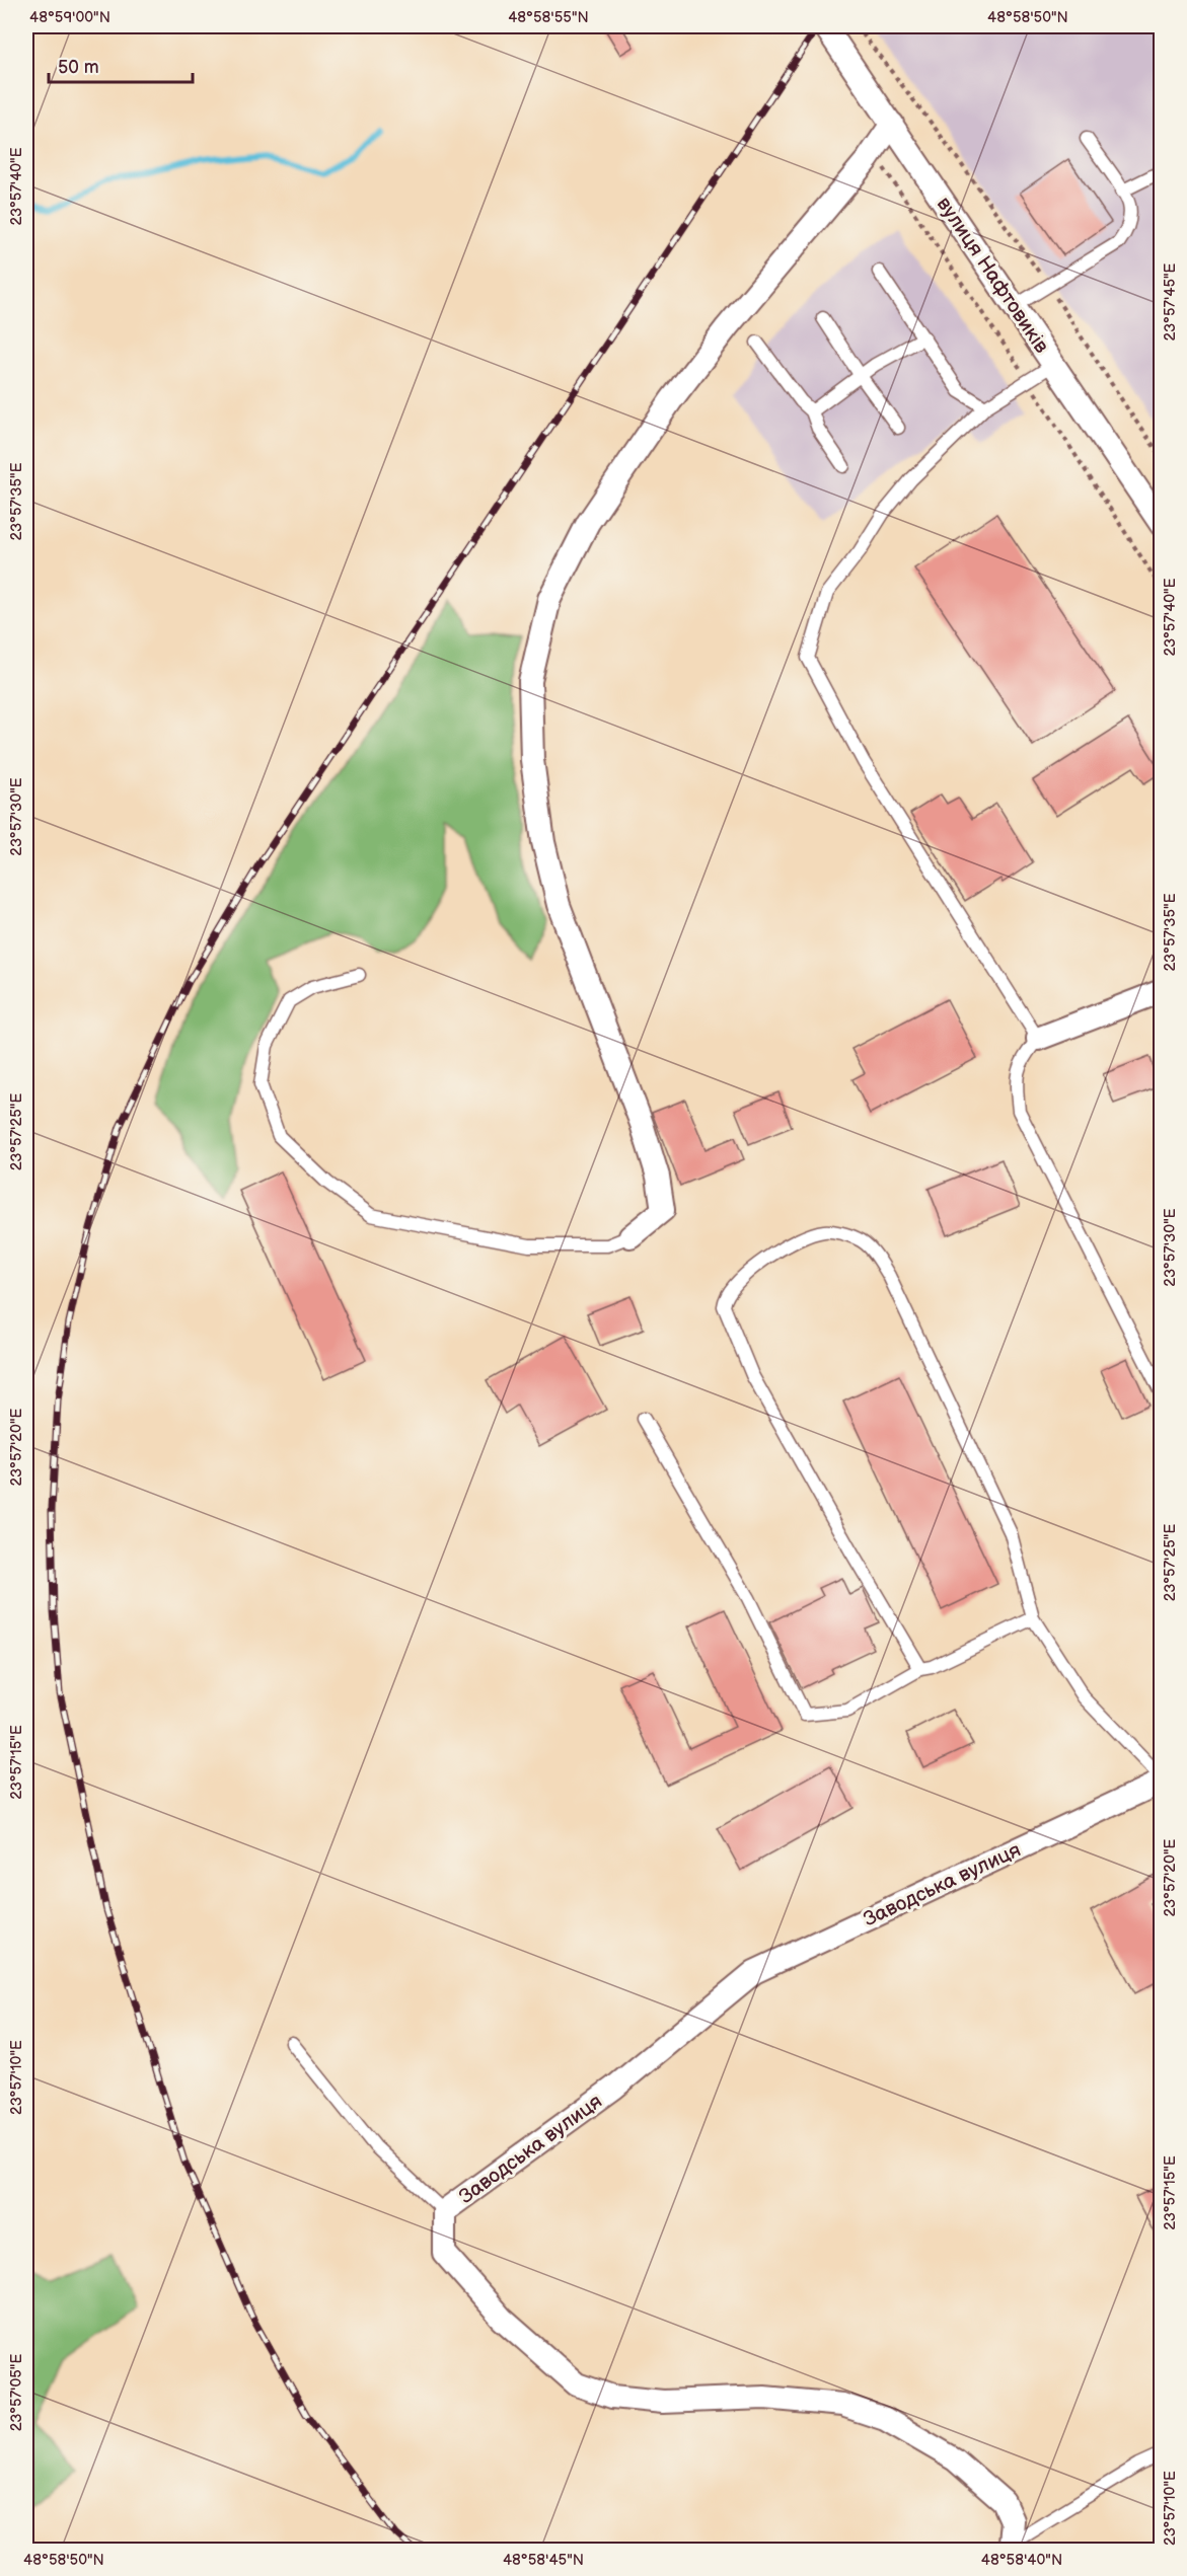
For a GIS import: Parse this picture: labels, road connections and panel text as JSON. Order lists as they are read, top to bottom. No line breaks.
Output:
{"streets":{"street":["вулиця Нафтовиків","Заводська вулиця"]},"scale_bar":"50 m","coordinates":["48°59'00\"N","48°58'55\"N","48°58'50\"N","23°57'40\"E","23°57'45\"E","23°57'35\"E","23°57'30\"E","23°57'25\"E","23°57'20\"E","23°57'15\"E","23°57'10\"E","23°57'05\"E","48°58'45\"N","48°58'40\"N"]}
